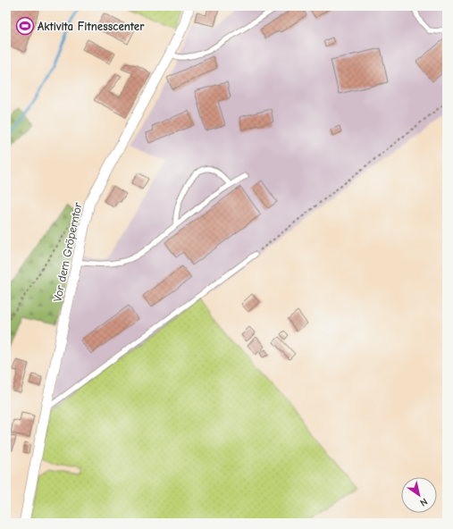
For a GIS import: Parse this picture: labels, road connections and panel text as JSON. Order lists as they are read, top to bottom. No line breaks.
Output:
{"streets":{"street":["Vor dem Gröperntor"]},"places":{"sports":["Aktivita Fitnesscenter"]},"north":"bottom right"}
